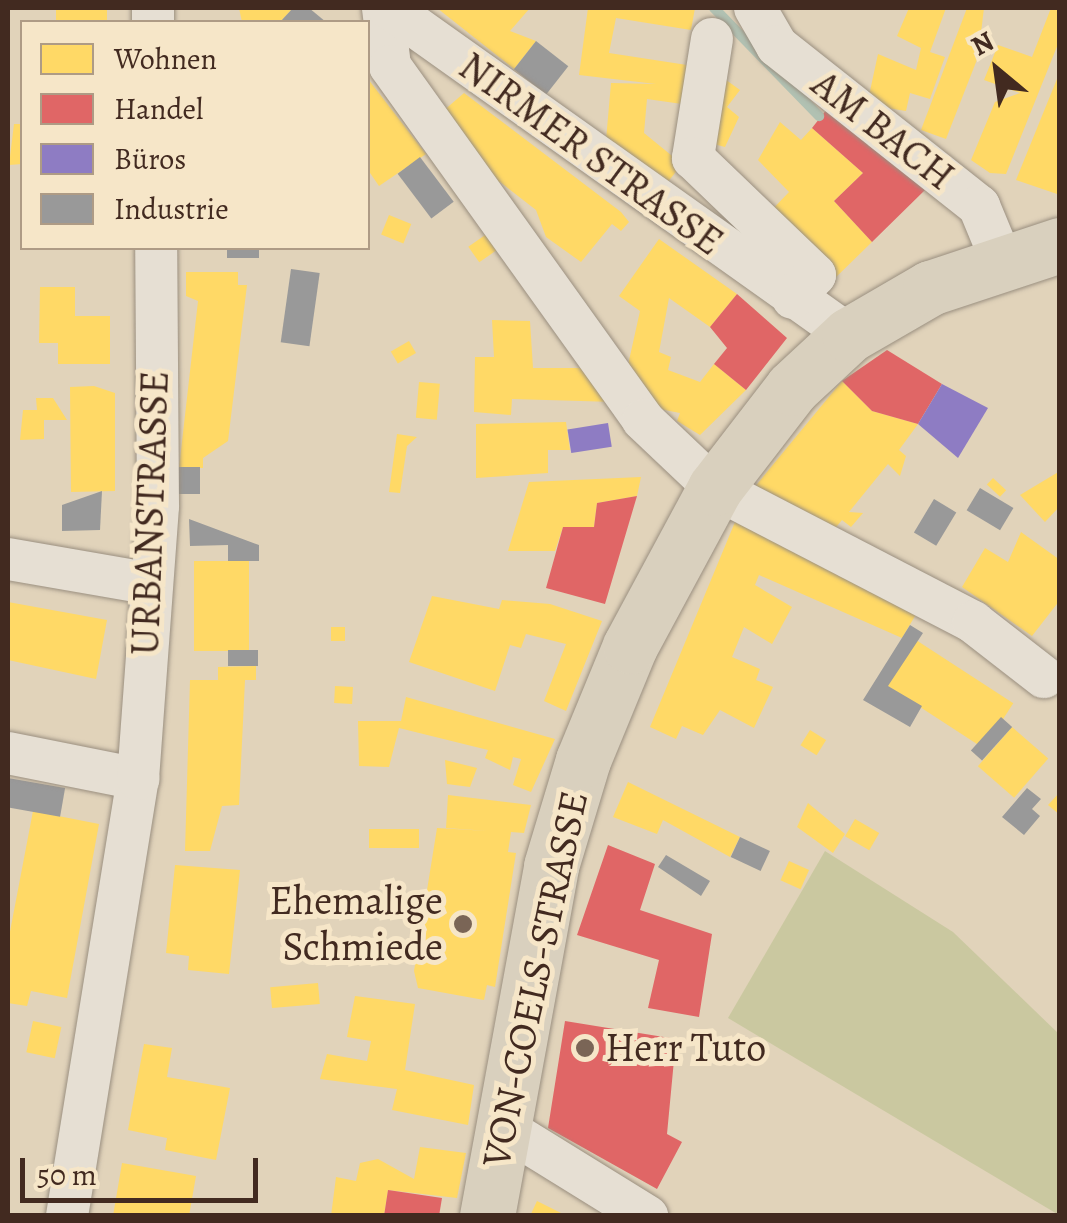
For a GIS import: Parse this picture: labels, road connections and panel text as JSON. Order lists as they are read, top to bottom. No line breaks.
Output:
{"streets":{"main road":["VON-COELS-STRASSE"],"street":["AM BACH","NIRMER STRASSE","URBANSTRASSE"]},"crossings":[["AM BACH","VON-COELS-STRASSE"],["NIRMER STRASSE","VON-COELS-STRASSE"]],"places":["Ehemalige Schmiede","Herr Tuto"],"legend":["Wohnen","Handel","Büros","Industrie"],"scale_bar":"50 m","north":"top left"}
